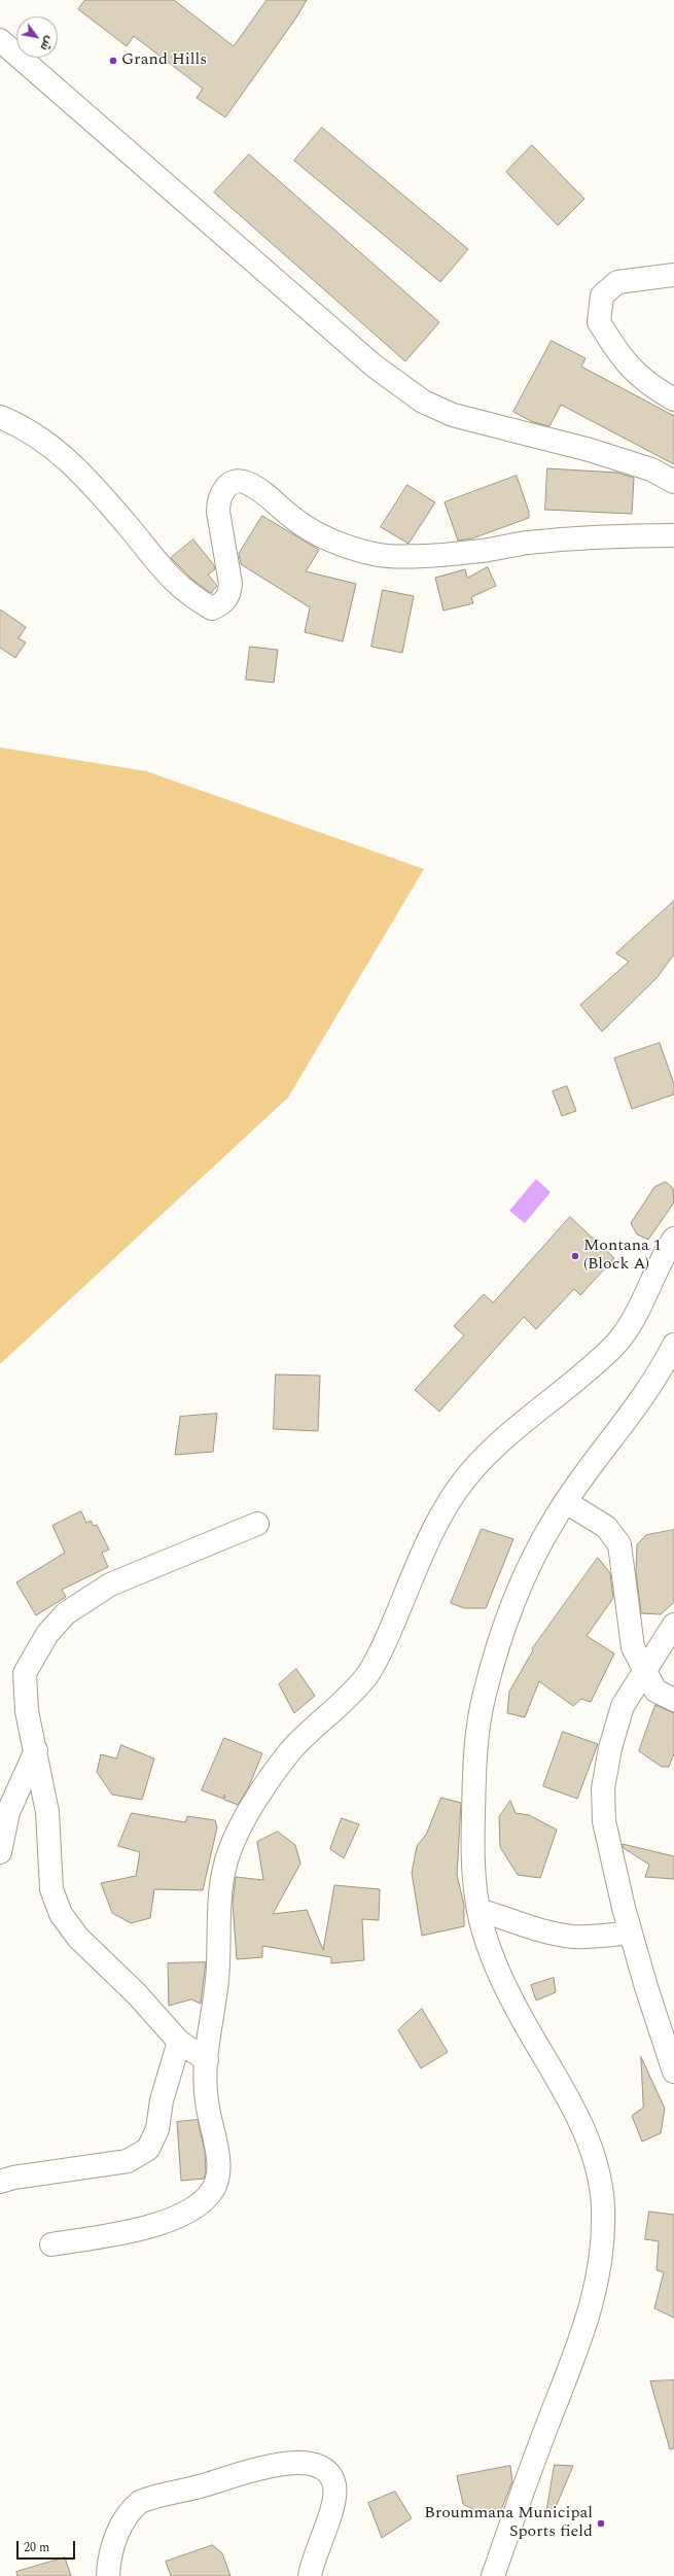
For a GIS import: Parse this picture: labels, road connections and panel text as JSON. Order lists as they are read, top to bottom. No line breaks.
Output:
{"places":["Grand Hills","Montana 1 (Block A)","Broummana Municipal Sports field"],"scale_bar":"20 m","north":"bottom right"}
